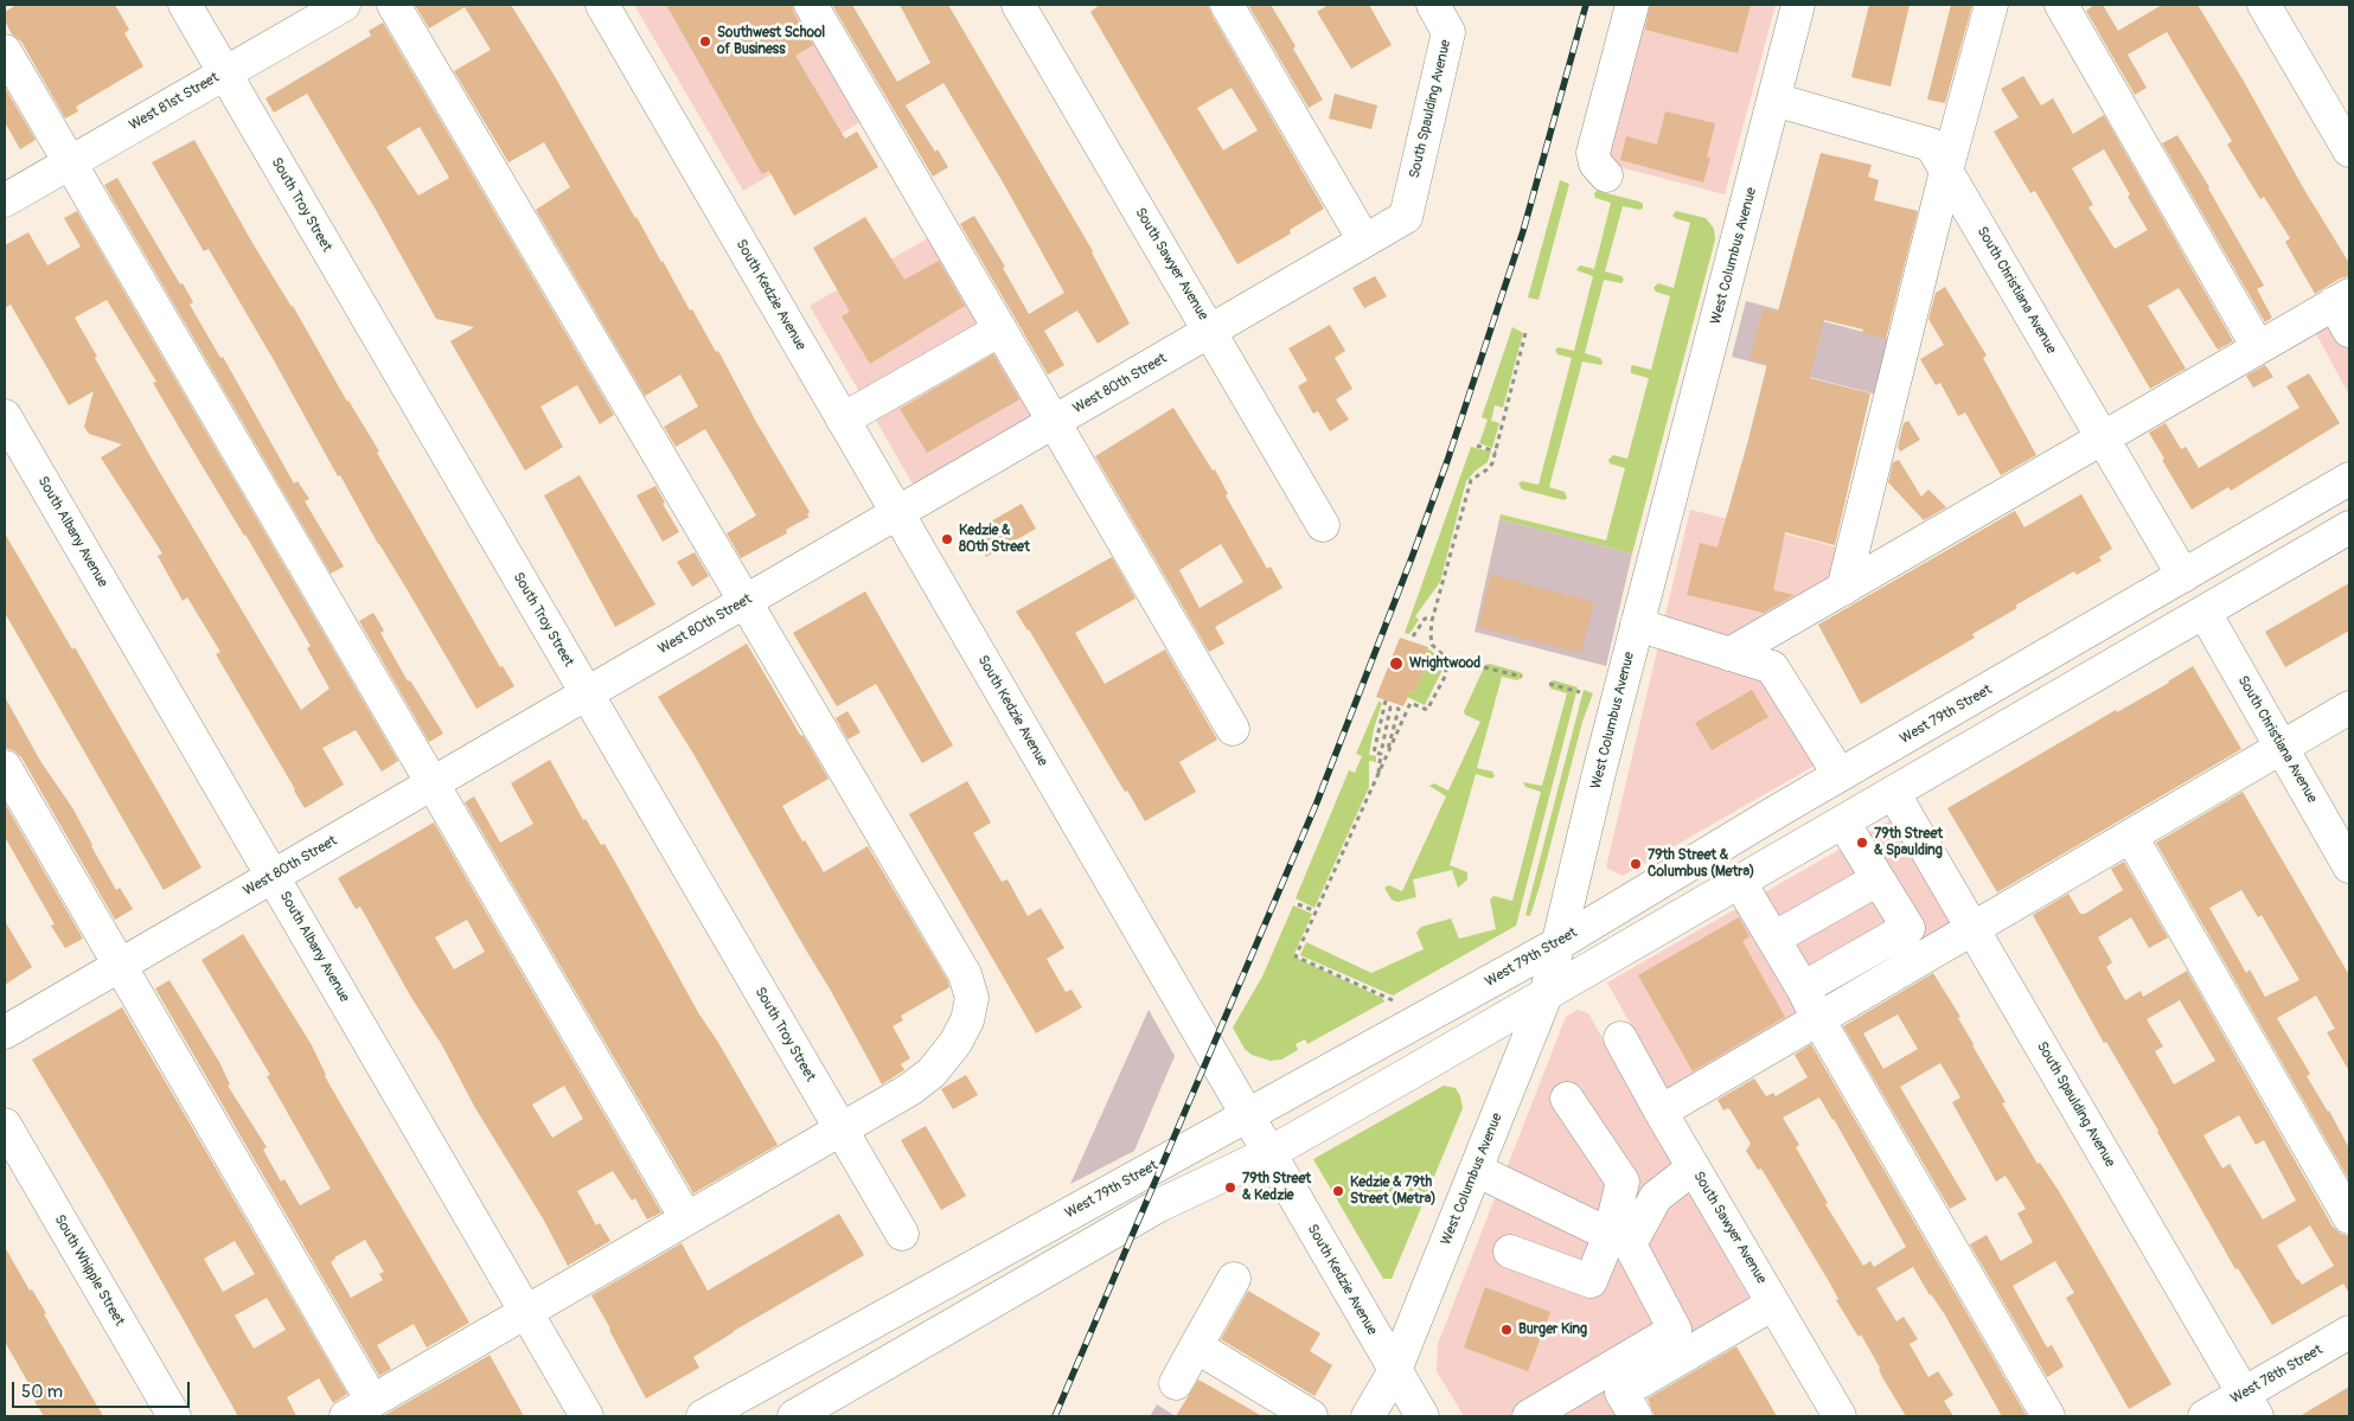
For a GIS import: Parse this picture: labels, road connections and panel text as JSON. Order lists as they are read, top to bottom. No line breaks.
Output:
{"streets":{"street":["West 81st Street","South Spaulding Avenue","South Troy Street","West Columbus Avenue","South Sawyer Avenue","South Christiana Avenue","South Kedzie Avenue","West 80th Street","South Albany Avenue","West 79th Street","South Whipple Street","West 78th Street"]},"crossings":[["West 81st Street","South Troy Street"],["South Spaulding Avenue","West 80th Street"],["South Spaulding Avenue","West 78th Street"],["South Troy Street","West 80th Street"],["West Columbus Avenue","South Christiana Avenue"],["West Columbus Avenue","South Kedzie Avenue"],["West Columbus Avenue","West 79th Street"],["South Sawyer Avenue","West 80th Street"],["South Christiana Avenue","West 79th Street"],["South Kedzie Avenue","West 80th Street"],["South Kedzie Avenue","West 79th Street"],["West 80th Street","South Albany Avenue"]],"places":["Southwest School of Business","Kedzie & 80th Street","Wrightwood","79th Street & Spaulding","79th Street & Columbus (Metra)","79th Street & Kedzie","Kedzie & 79th Street (Metra)","Burger King"],"scale_bar":"50 m"}
